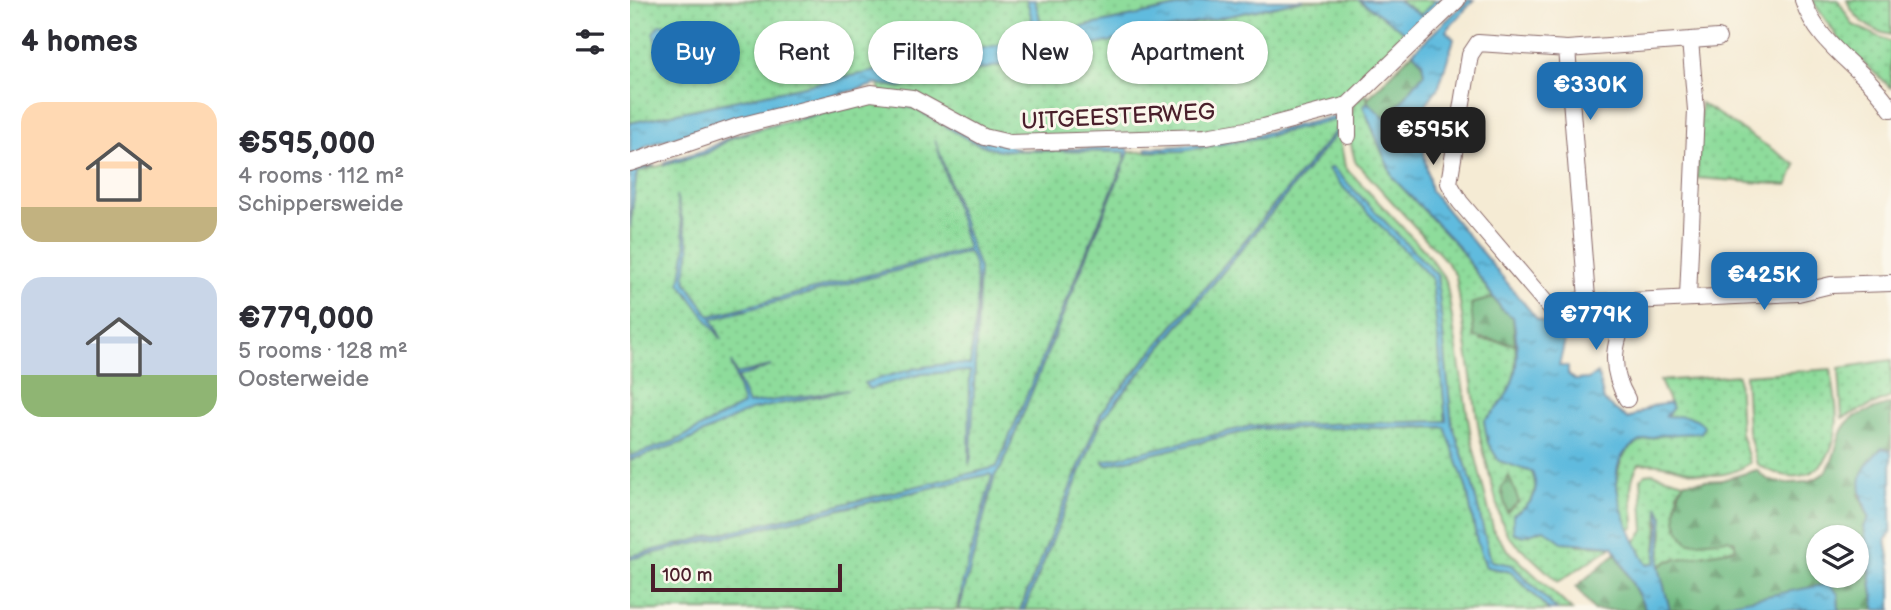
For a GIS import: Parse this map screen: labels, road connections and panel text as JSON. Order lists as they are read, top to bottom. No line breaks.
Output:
{"streets":{"street":["UITGEESTERWEG"]},"scale_bar":"100 m","page":{"heading":"4 homes","chip":["Buy","Rent","Filters","New","Apartment"],"price":["€330K","€595K","€425K","€779K"],"list":[{"name":"€595,000","note":"4 rooms · 112 m² · Schippersweide"},{"name":"€779,000","note":"5 rooms · 128 m² · Oosterweide"}],"scale":"100 m"}}
